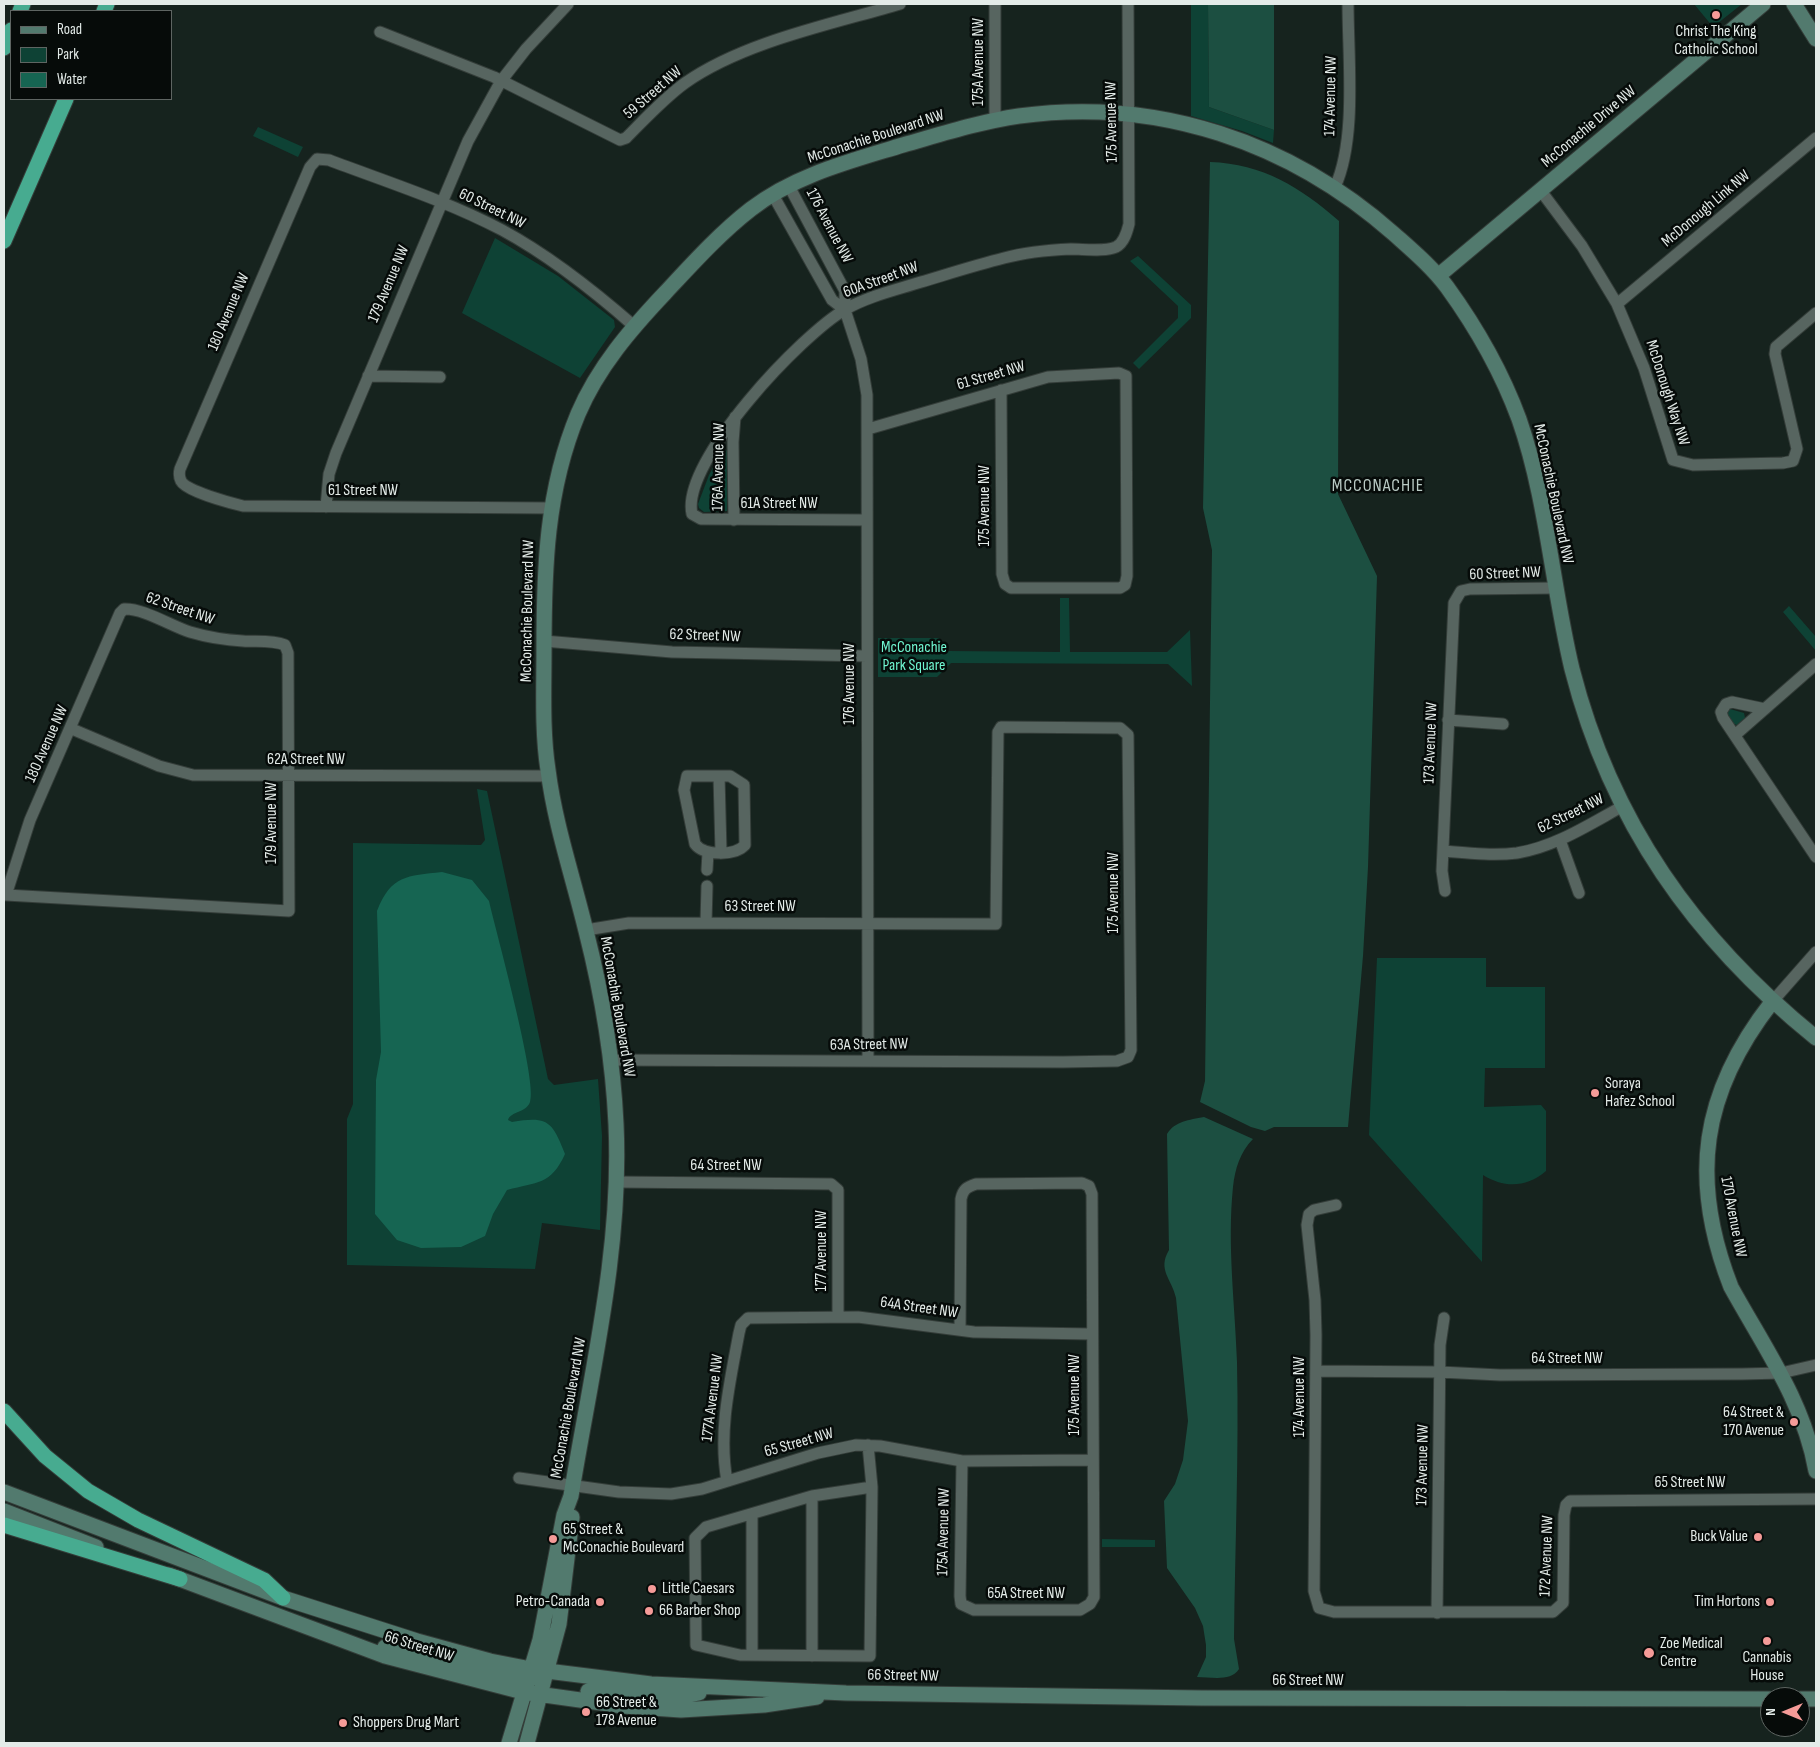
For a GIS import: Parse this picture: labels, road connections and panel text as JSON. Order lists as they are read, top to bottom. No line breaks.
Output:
{"streets":{"street":["175A Avenue NW","59 Street NW","174 Avenue NW","175 Avenue NW","McConachie Drive NW","McConachie Boulevard NW","60 Street NW","McDonough Link NW","176 Avenue NW","60A Street NW","179 Avenue NW","180 Avenue NW","61 Street NW","McDonough Way NW","176A Avenue NW","61A Street NW","62 Street NW","173 Avenue NW","62A Street NW","63 Street NW","63A Street NW","64 Street NW","170 Avenue NW","177 Avenue NW","64A Street NW","177A Avenue NW","65 Street NW","172 Avenue NW","65A Street NW","66 Street NW"]},"crossings":[["175A Avenue NW","McConachie Boulevard NW"],["175A Avenue NW","65 Street NW"],["175A Avenue NW","65A Street NW"],["59 Street NW","179 Avenue NW"],["174 Avenue NW","McConachie Boulevard NW"],["174 Avenue NW","173 Avenue NW"],["174 Avenue NW","64 Street NW"],["174 Avenue NW","172 Avenue NW"],["175 Avenue NW","McConachie Boulevard NW"],["175 Avenue NW","60A Street NW"],["175 Avenue NW","61 Street NW"],["175 Avenue NW","63 Street NW"],["175 Avenue NW","63A Street NW"],["175 Avenue NW","64A Street NW"],["175 Avenue NW","65 Street NW"],["175 Avenue NW","65A Street NW"],["McConachie Drive NW","McConachie Boulevard NW"],["McConachie Drive NW","McDonough Way NW"],["McConachie Boulevard NW","60 Street NW"],["McConachie Boulevard NW","176 Avenue NW"],["McConachie Boulevard NW","61 Street NW"],["McConachie Boulevard NW","62 Street NW"],["McConachie Boulevard NW","62A Street NW"],["McConachie Boulevard NW","63 Street NW"],["McConachie Boulevard NW","63A Street NW"],["McConachie Boulevard NW","64 Street NW"],["McConachie Boulevard NW","170 Avenue NW"],["McConachie Boulevard NW","65 Street NW"],["McConachie Boulevard NW","66 Street NW"],["60 Street NW","179 Avenue NW"],["60 Street NW","180 Avenue NW"],["60 Street NW","173 Avenue NW"],["McDonough Link NW","McDonough Way NW"],["176 Avenue NW","60A Street NW"],["176 Avenue NW","61 Street NW"],["176 Avenue NW","61A Street NW"],["176 Avenue NW","62 Street NW"],["176 Avenue NW","63 Street NW"],["176 Avenue NW","63A Street NW"],["60A Street NW","176A Avenue NW"],["60A Street NW","61A Street NW"],["179 Avenue NW","180 Avenue NW"],["179 Avenue NW","61 Street NW"],["179 Avenue NW","62 Street NW"],["179 Avenue NW","62A Street NW"],["180 Avenue NW","61 Street NW"],["180 Avenue NW","62 Street NW"],["180 Avenue NW","62A Street NW"],["176A Avenue NW","61A Street NW"],["62 Street NW","173 Avenue NW"],["173 Avenue NW","64 Street NW"],["173 Avenue NW","172 Avenue NW"],["64 Street NW","170 Avenue NW"],["64 Street NW","177 Avenue NW"],["177 Avenue NW","64A Street NW"],["64A Street NW","177A Avenue NW"],["177A Avenue NW","65 Street NW"],["65 Street NW","172 Avenue NW"]],"districts":["MCCONACHIE"],"parks":["McConachie Park Square"],"places":["Christ The King Catholic School","Soraya Hafez School","64 Street & 170 Avenue","Buck Value","65 Street & McConachie Boulevard","Little Caesars","Petro-Canada","Tim Hortons","66 Barber Shop","Cannabis House","Zoe Medical Centre","66 Street & 178 Avenue","Shoppers Drug Mart"],"legend":["Road","Park","Water"],"north":"left"}
